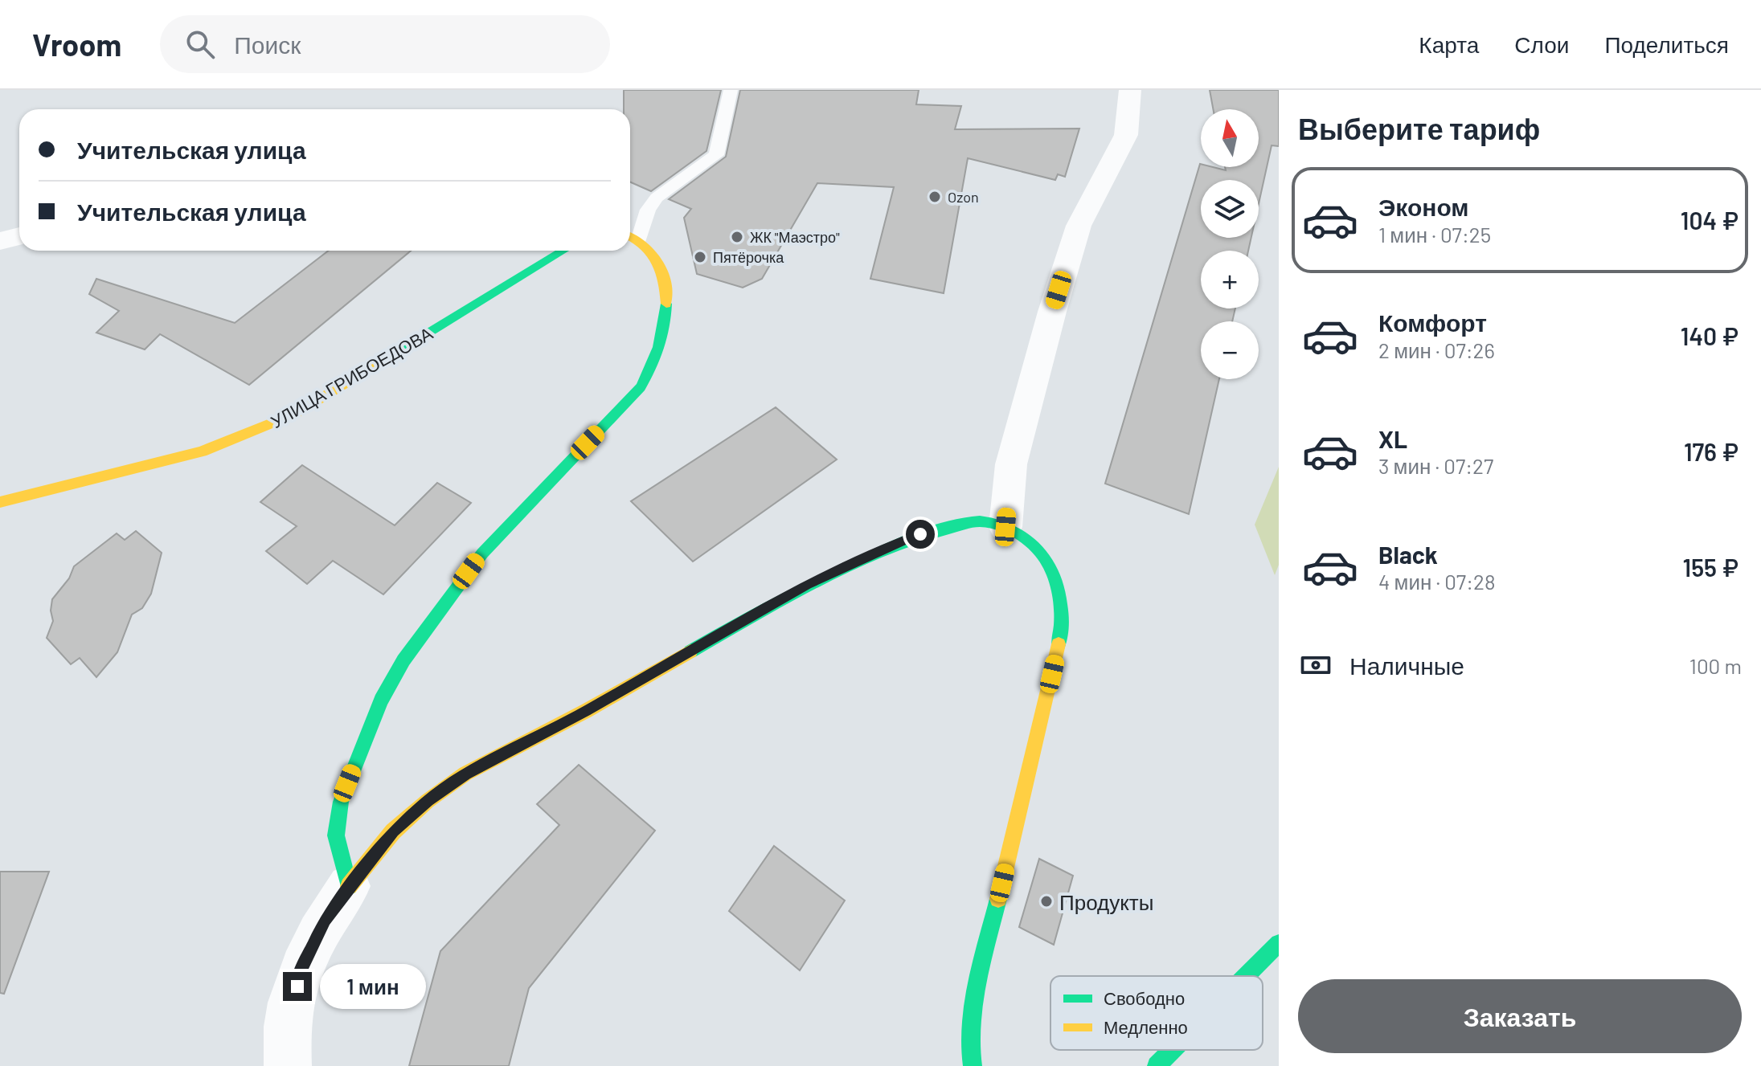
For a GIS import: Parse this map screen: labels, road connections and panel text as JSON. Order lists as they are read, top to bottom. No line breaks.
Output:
{"streets":{"street":["УЛИЦА ГРИБОЕДОВА"]},"places":["Ozon","ЖК \"Маэстро\"","Пятёрочка","Продукты"],"legend":["Свободно","Медленно"],"north":"top","page":{"header":"Vroom","search":"Поиск","nav":["Карта","Слои","Поделиться"],"heading":"Выберите тариф","map_buttons":["+","−"],"banner":["Учительская улица","Учительская улица"],"list":[{"name":"Эконом","note":"1 мин · 07:25","value":"104 ₽"},{"name":"Комфорт","note":"2 мин · 07:26","value":"140 ₽"},{"name":"XL","note":"3 мин · 07:27","value":"176 ₽"},{"name":"Black","note":"4 мин · 07:28","value":"155 ₽"}],"pay":["Наличные","100 m"],"bubble":"1 мин","buttons":"Заказать"}}
